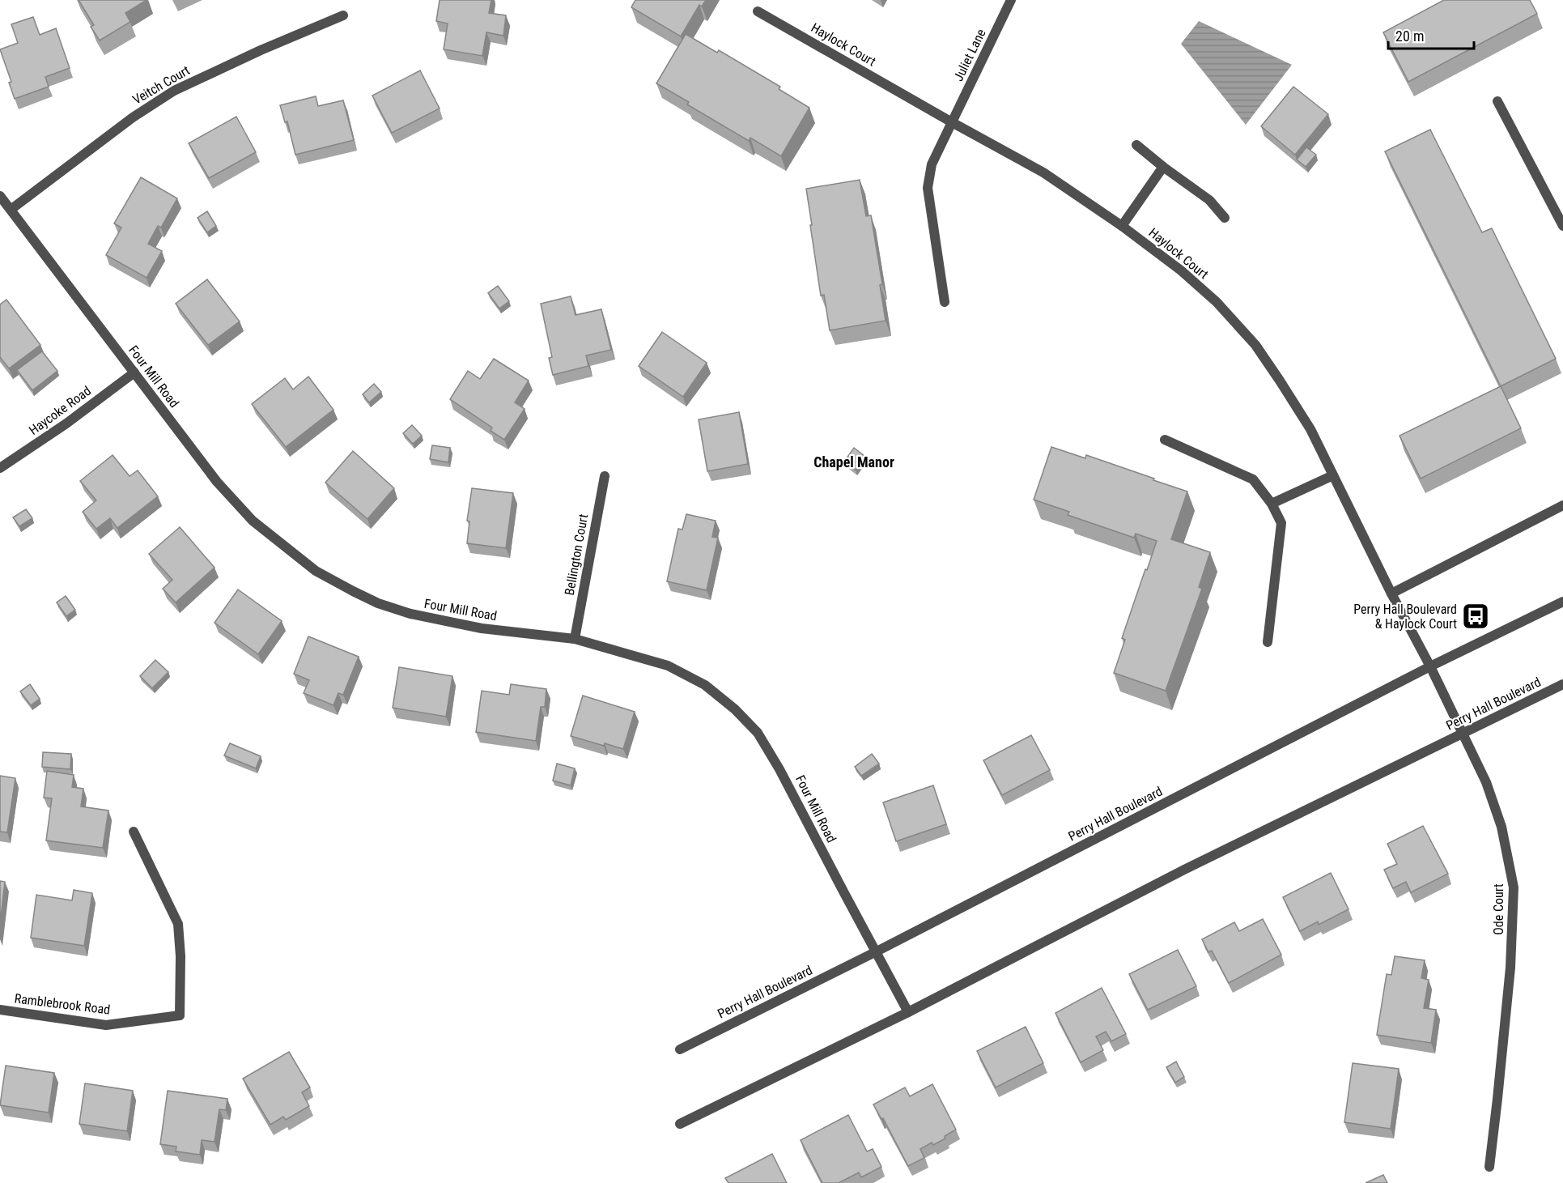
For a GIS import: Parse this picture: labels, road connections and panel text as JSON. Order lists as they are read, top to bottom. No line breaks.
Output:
{"streets":{"street":["Haylock Court","Juliet Lane","Veitch Court","Four Mill Road","Haycoke Road","Bellington Court","Perry Hall Boulevard","Ode Court","Ramblebrook Road"]},"crossings":[["Haylock Court","Juliet Lane"],["Haylock Court","Perry Hall Boulevard"],["Haylock Court","Ode Court"],["Veitch Court","Four Mill Road"],["Four Mill Road","Haycoke Road"],["Four Mill Road","Bellington Court"],["Four Mill Road","Perry Hall Boulevard"],["Perry Hall Boulevard","Ode Court"]],"districts":["Chapel Manor"],"places":{"bus stop":["Perry Hall Boulevard & Haylock Court"]},"scale_bar":"20 m"}
